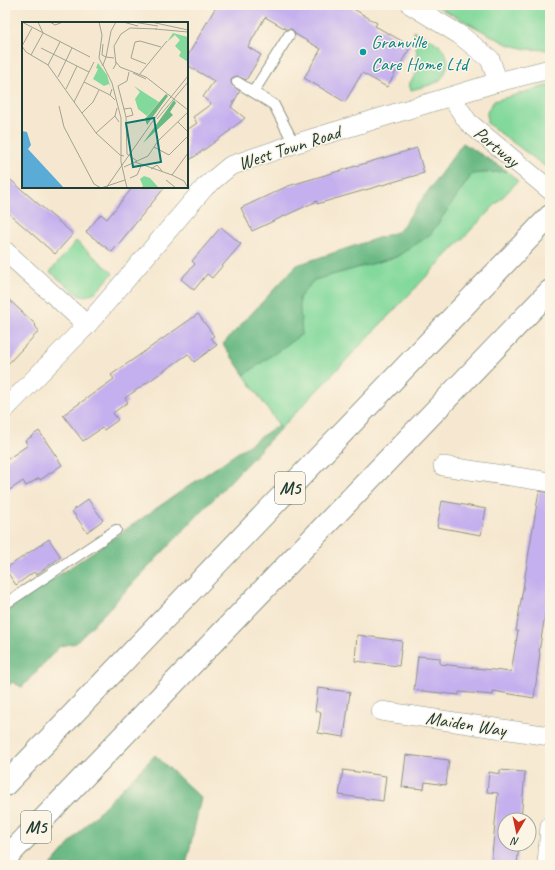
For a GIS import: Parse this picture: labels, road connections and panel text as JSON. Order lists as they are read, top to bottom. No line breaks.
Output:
{"streets":{"highway":["M5"],"street":["Portway","West Town Road","Maiden Way"]},"crossings":[["Portway","West Town Road"]],"places":["Granville Care Home Ltd"],"north":"bottom"}
